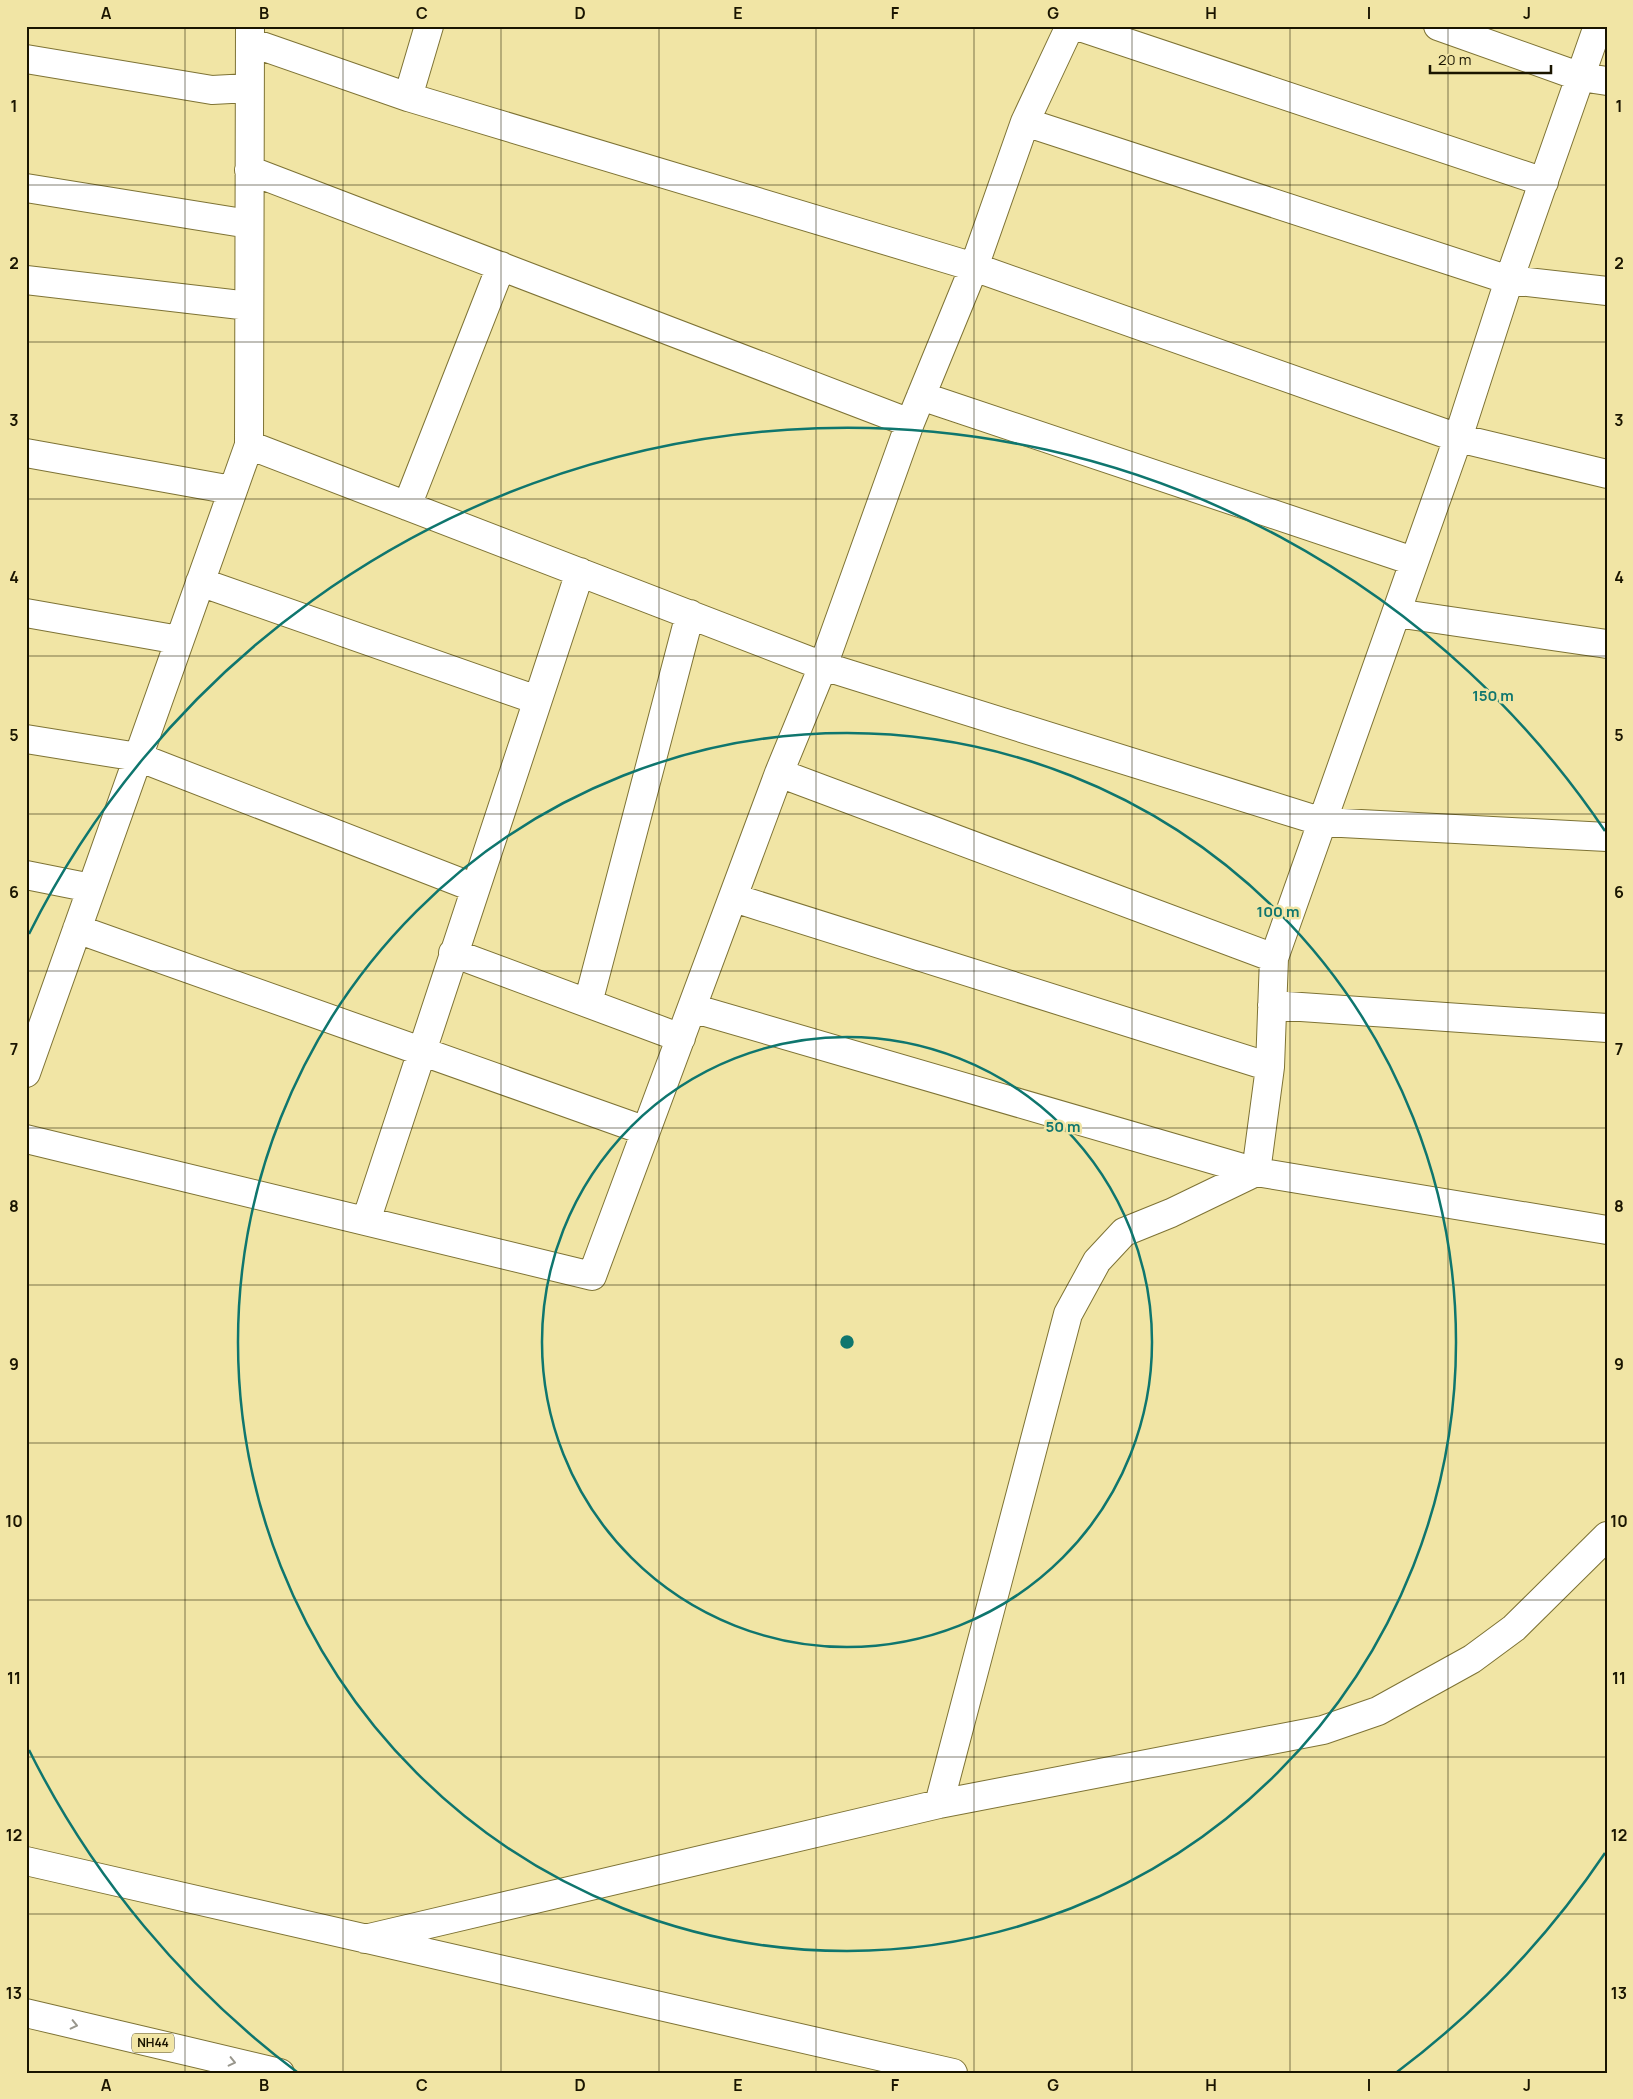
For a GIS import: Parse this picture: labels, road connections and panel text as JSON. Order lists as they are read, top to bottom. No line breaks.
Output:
{"streets":{"main road":["NH44"]},"scale_bar":"20 m","grid":{"columns":["A","B","C","D","E","F","G","H","I","J"],"rows":["1","2","3","4","5","6","7","8","9","10","11","12","13"]},"rings":["150 m","100 m","50 m"]}
